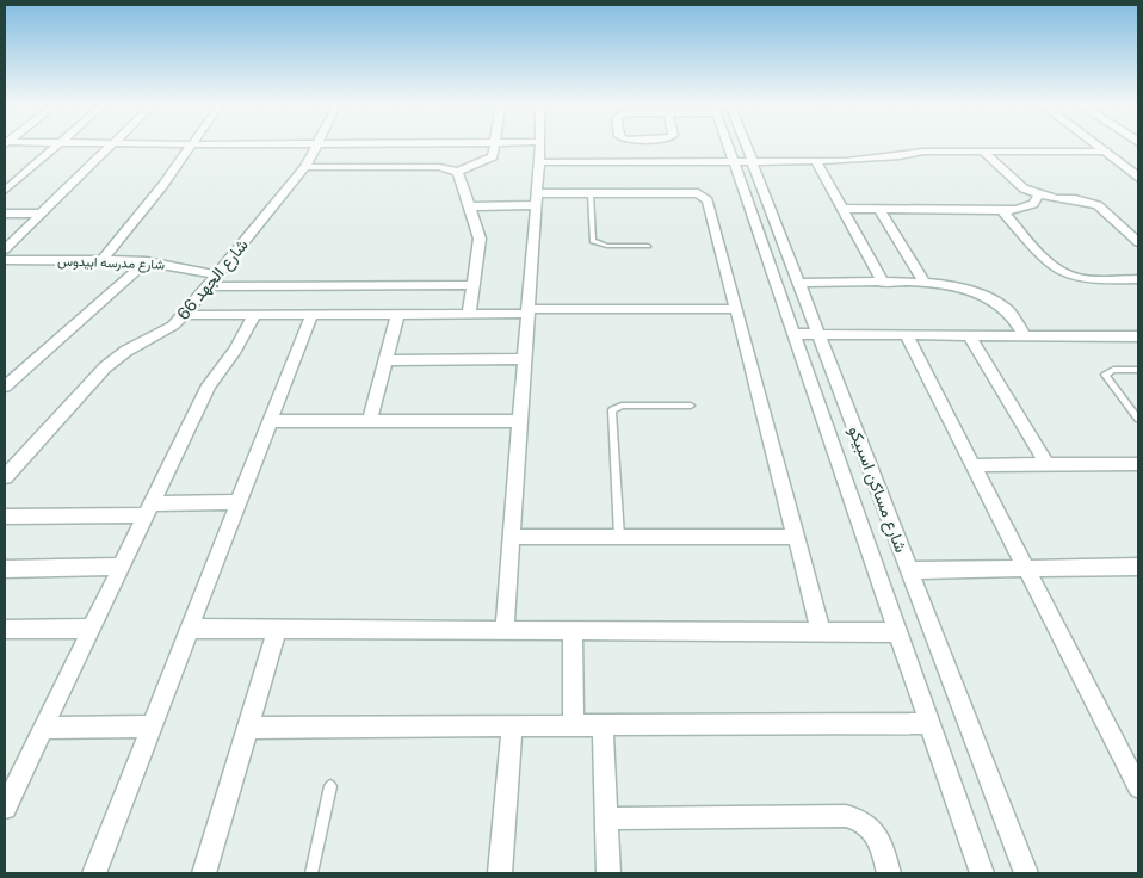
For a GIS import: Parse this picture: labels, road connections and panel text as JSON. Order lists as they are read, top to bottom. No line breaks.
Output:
{"streets":{"street":["شارع مدرسه ابيدوس","شارع الجهد 66","شارع مساكن اسبيكو"]},"crossings":[["شارع مدرسه ابيدوس","شارع الجهد 66"]]}
